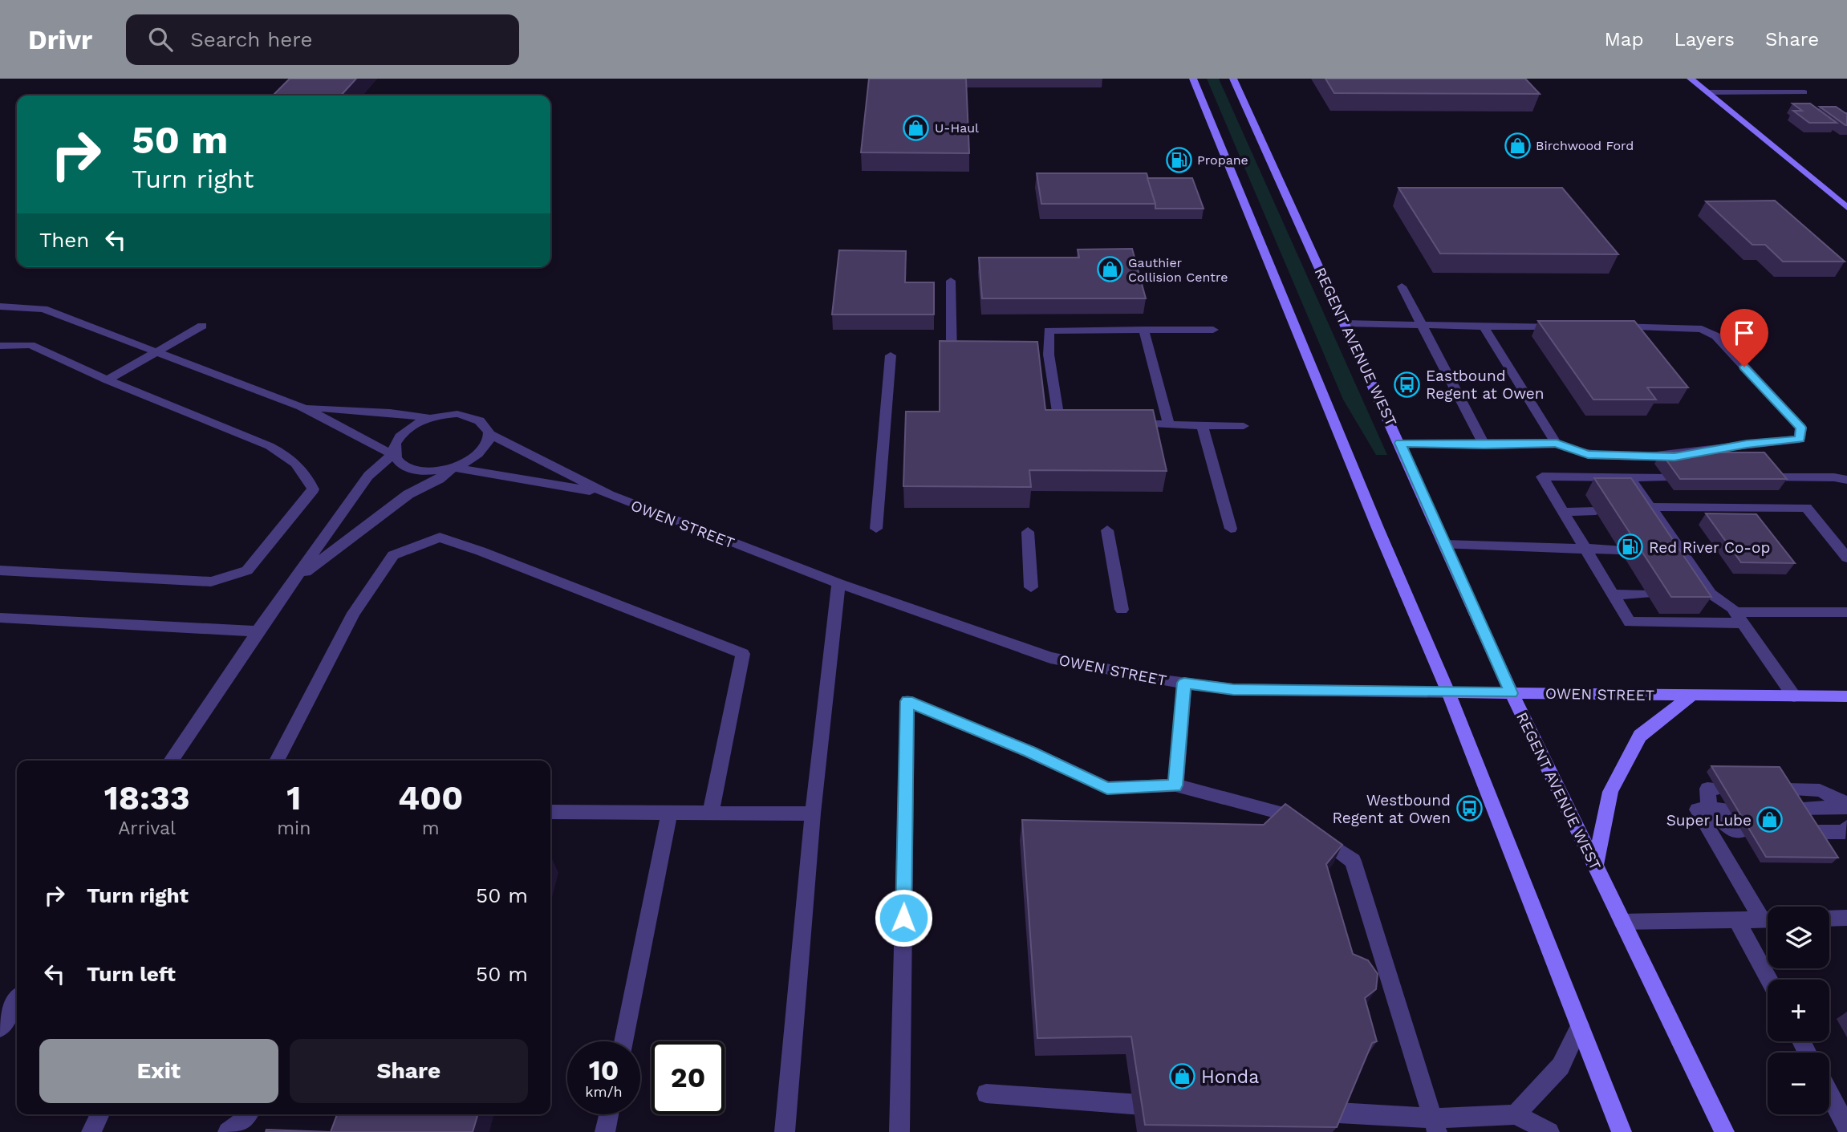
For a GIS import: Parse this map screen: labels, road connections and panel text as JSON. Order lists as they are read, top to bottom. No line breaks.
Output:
{"streets":{"main road":["REGENT AVENUE WEST","OWEN STREET"]},"crossings":[["REGENT AVENUE WEST","OWEN STREET"]],"places":{"shop":["U-Haul","Birchwood Ford","Gauthier Collision Centre","Super Lube","Honda"],"fuel station":["Propane","Red River Co-op"],"bus stop":["Eastbound Regent at Owen","Westbound Regent at Owen"]},"page":{"header":"Drivr","search":"Search here","nav":["Map","Layers","Share"],"turn":["50 m","Turn right"],"then":"Then","eta":["18:33","Arrival","1","min","400","m"],"list":[{"name":"Turn right","value":"50 m"},{"name":"Turn left","value":"50 m"}],"map_buttons":["+","−"],"buttons":["Exit","Share"],"speed":"10 km/h","limit":"20"}}
